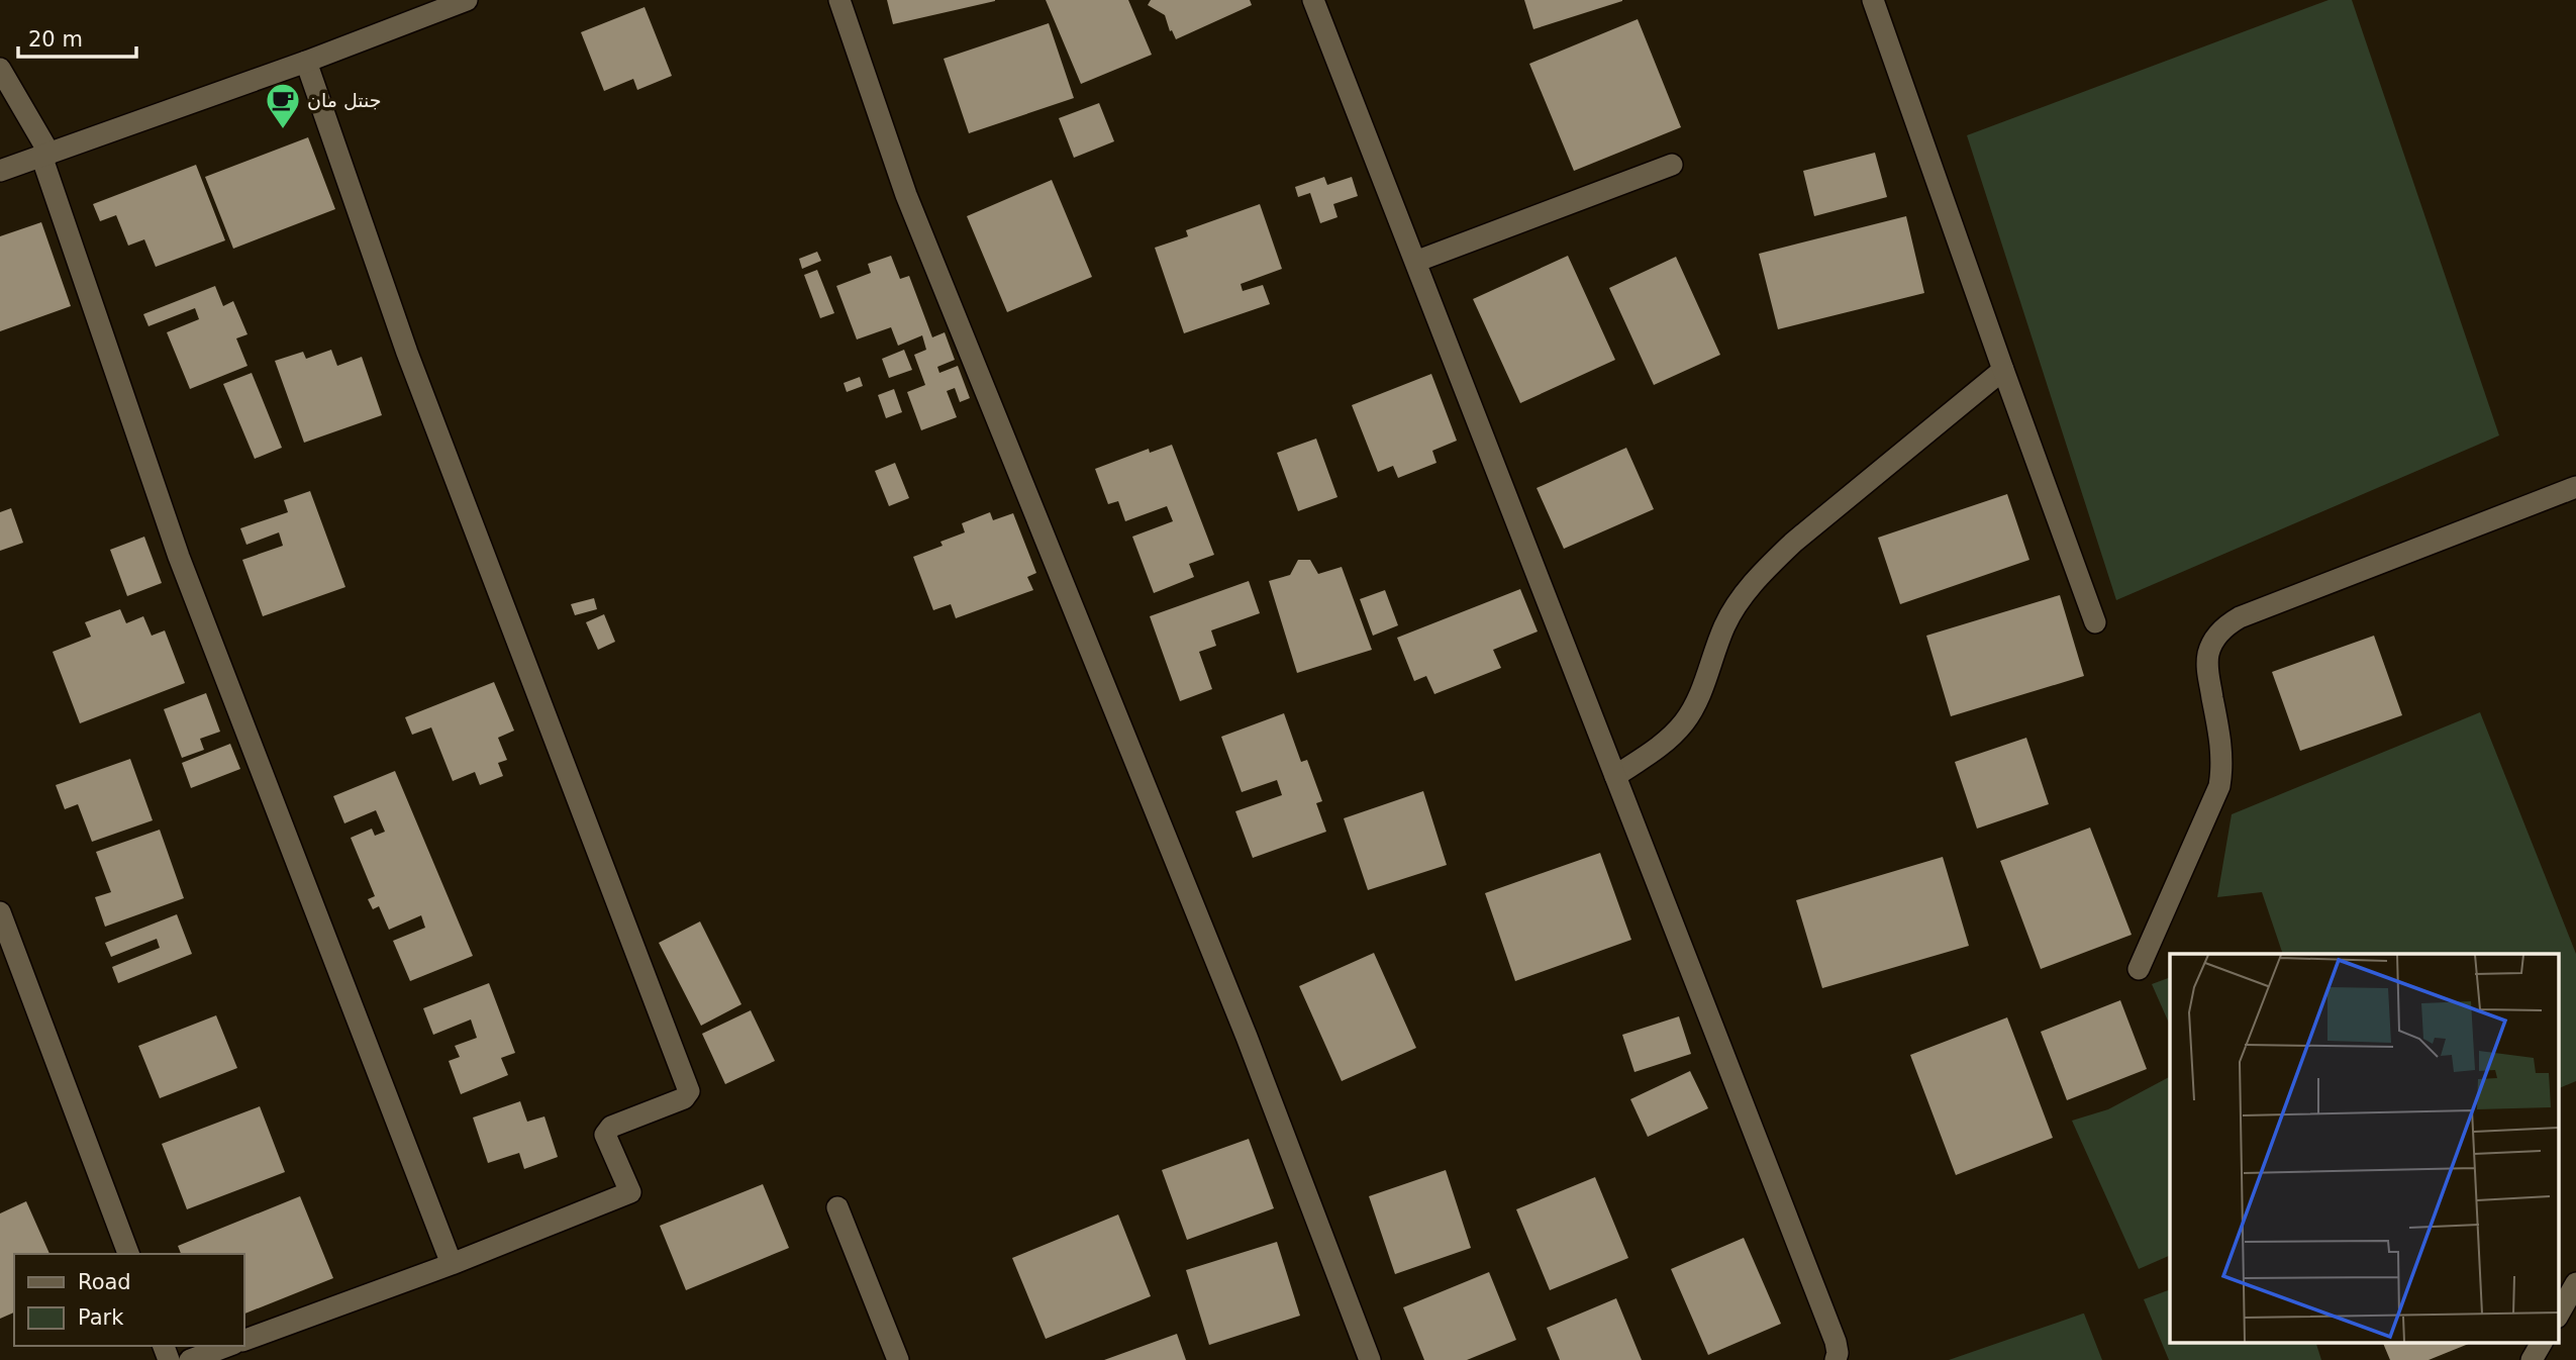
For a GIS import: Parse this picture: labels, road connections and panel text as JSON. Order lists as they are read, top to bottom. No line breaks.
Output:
{"places":{"cafe":["جنتل مان"]},"legend":["Road","Park"],"scale_bar":"20 m"}
